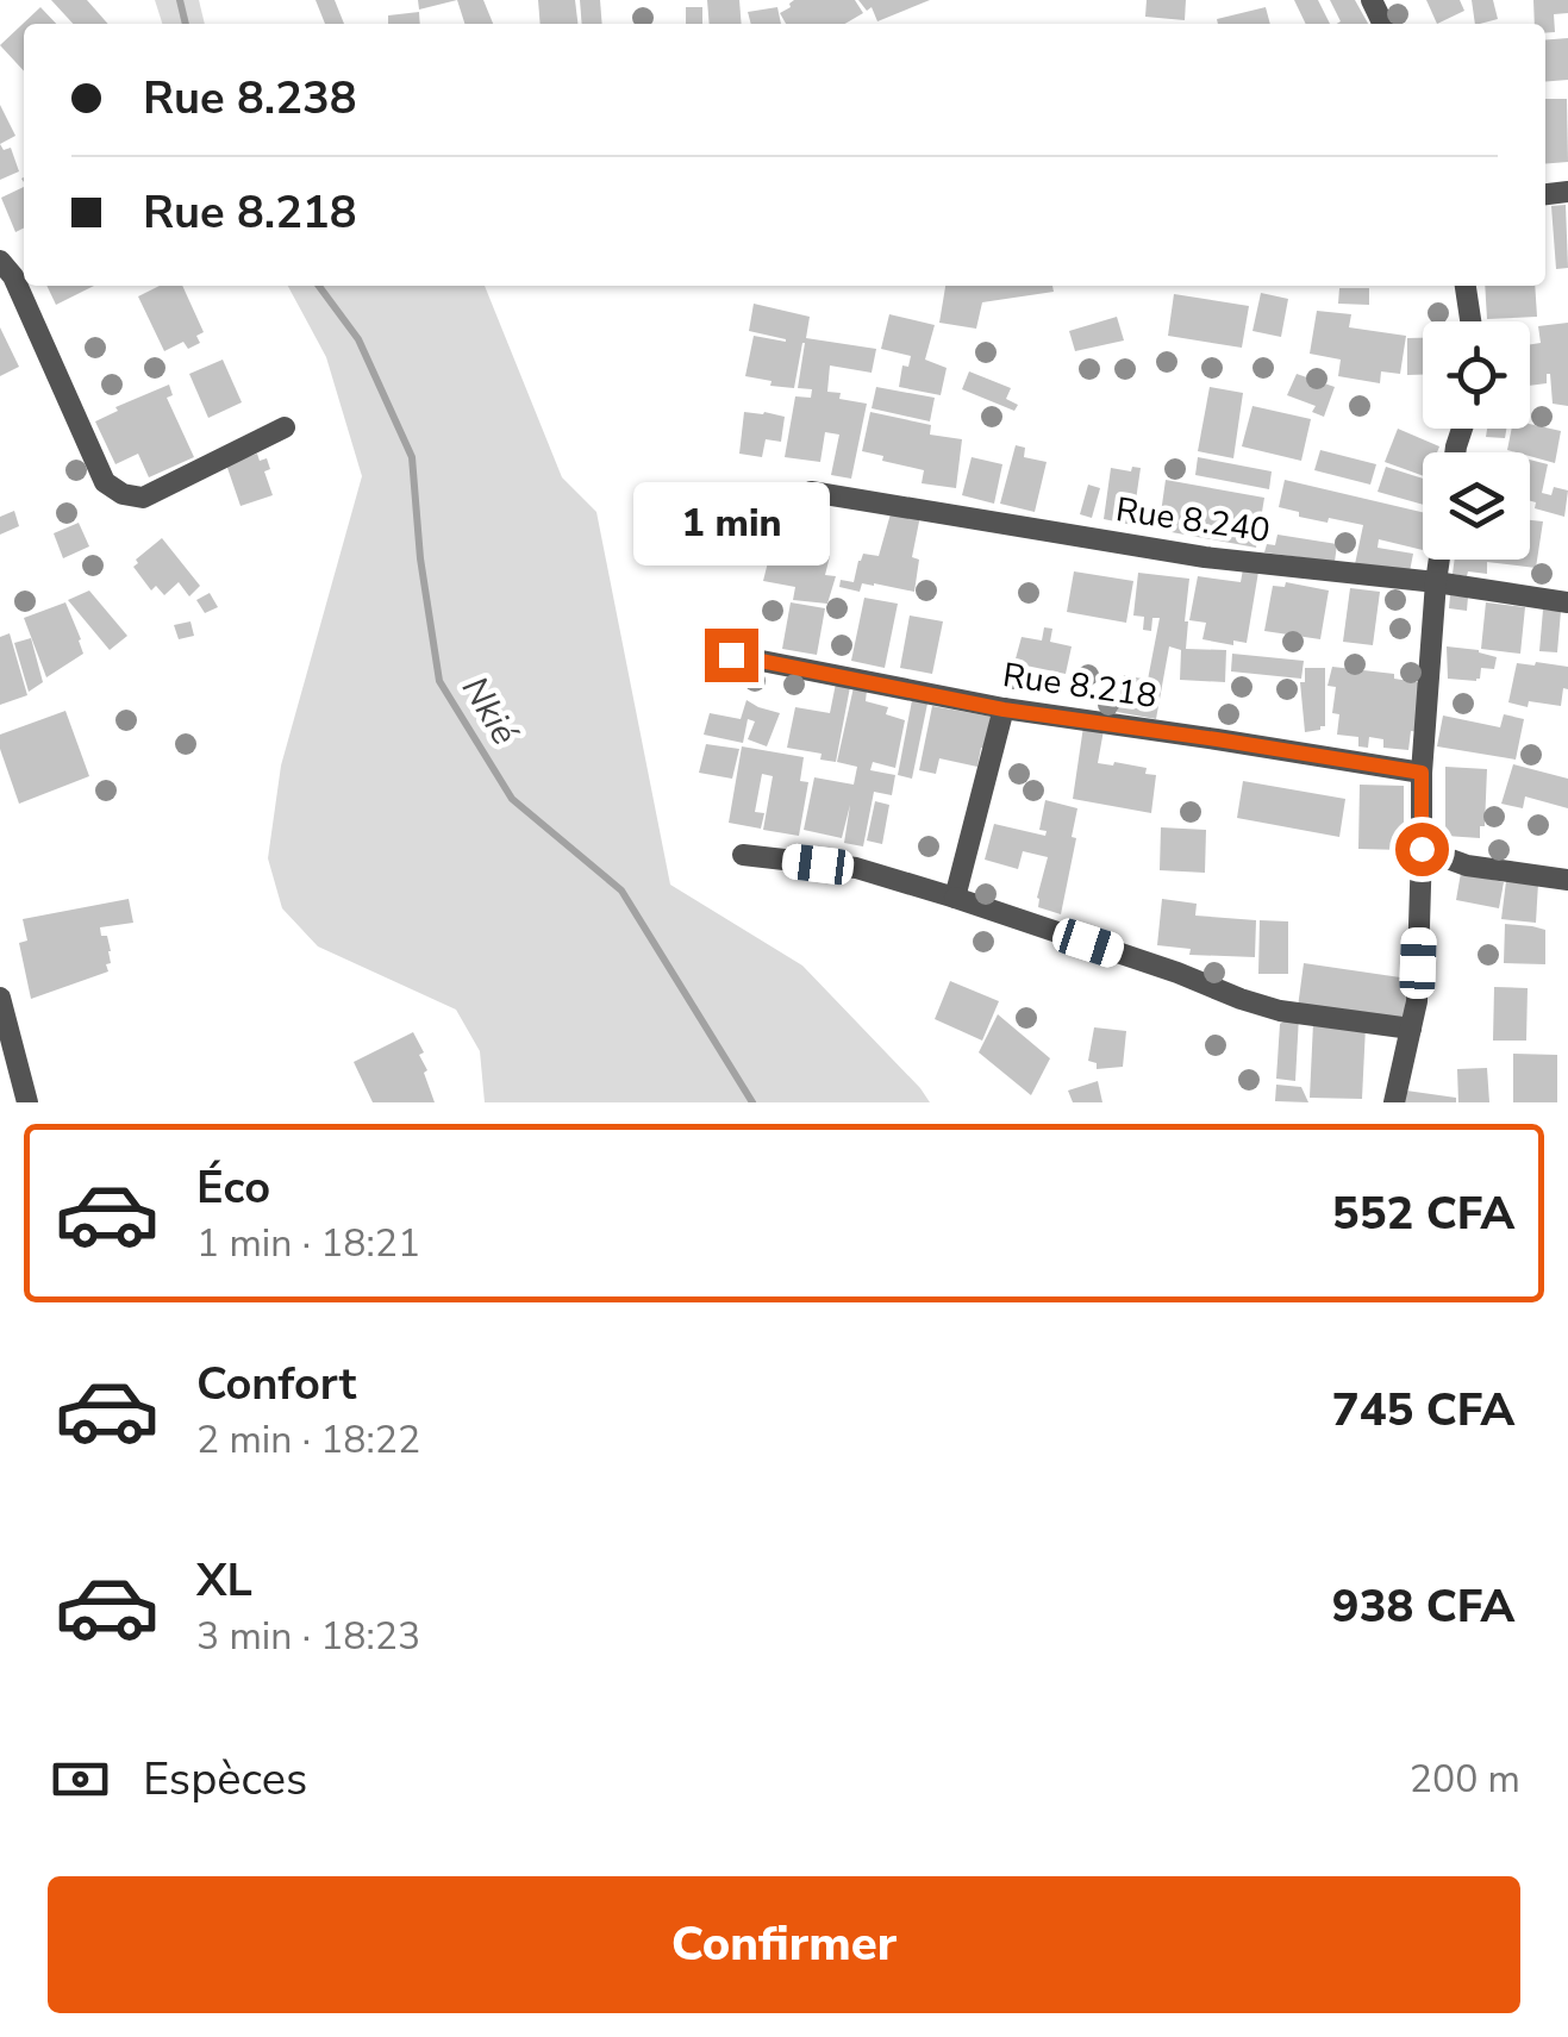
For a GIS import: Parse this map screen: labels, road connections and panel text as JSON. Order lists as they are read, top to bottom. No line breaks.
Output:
{"streets":{"street":["Rue 8.240","Rue 8.218"]},"water":["Nkié"],"page":{"banner":["Rue 8.238","Rue 8.218"],"bubble":"1 min","list":[{"name":"Éco","note":"1 min · 18:21","value":"552 CFA"},{"name":"Confort","note":"2 min · 18:22","value":"745 CFA"},{"name":"XL","note":"3 min · 18:23","value":"938 CFA"}],"pay":["Espèces","200 m"],"buttons":"Confirmer"}}
